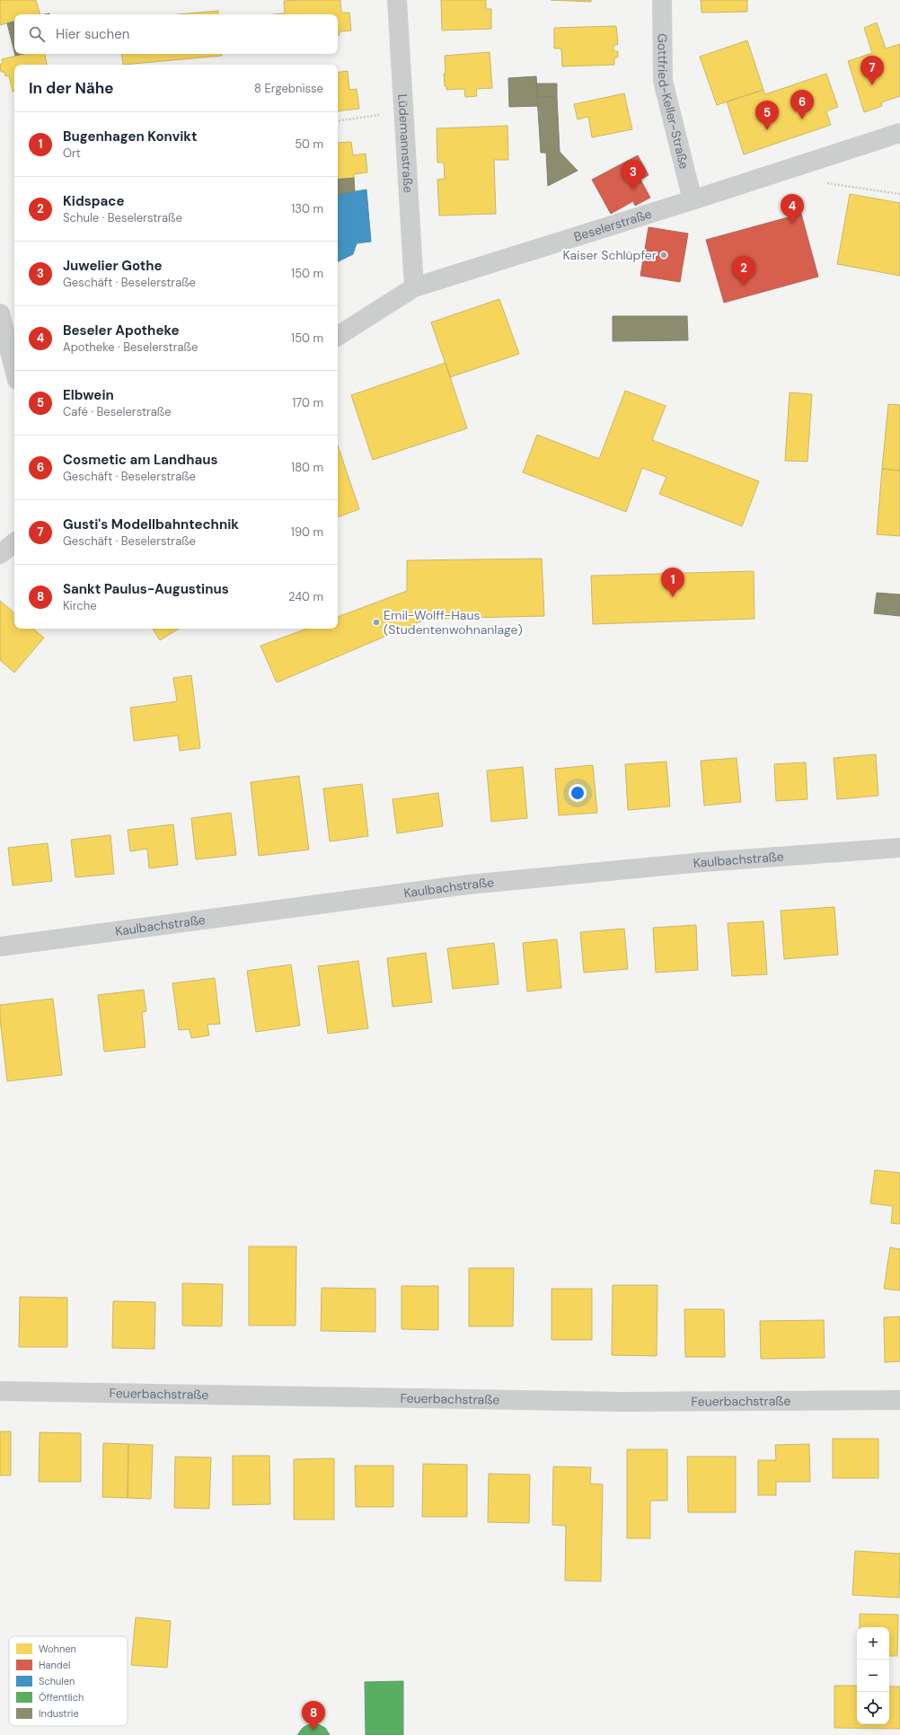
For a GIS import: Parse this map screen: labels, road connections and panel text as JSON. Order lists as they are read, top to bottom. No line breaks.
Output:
{"streets":{"street":["Gottfried-Keller-Straße","Lüdemannstraße","Beselerstraße","Kaulbachstraße","Feuerbachstraße"]},"crossings":[["Gottfried-Keller-Straße","Beselerstraße"],["Lüdemannstraße","Beselerstraße"]],"places":["Kaiser Schlüpfer","Emil-Wolff-Haus (Studentenwohnanlage)"],"legend":["Wohnen","Handel","Schulen","Öffentlich","Industrie"],"page":{"search":"Hier suchen","pins":["7","6","5","3","4","2","1","8"],"heading":["In der Nähe","8 Ergebnisse"],"list":[{"mark":"1","name":"Bugenhagen Konvikt","note":"Ort","value":"50 m"},{"mark":"2","name":"Kidspace","note":"Schule · Beselerstraße","value":"130 m"},{"mark":"3","name":"Juwelier Gothe","note":"Geschäft · Beselerstraße","value":"150 m"},{"mark":"4","name":"Beseler Apotheke","note":"Apotheke · Beselerstraße","value":"150 m"},{"mark":"5","name":"Elbwein","note":"Café · Beselerstraße","value":"170 m"},{"mark":"6","name":"Cosmetic am Landhaus","note":"Geschäft · Beselerstraße","value":"180 m"},{"mark":"7","name":"Gusti's Modellbahntechnik","note":"Geschäft · Beselerstraße","value":"190 m"},{"mark":"8","name":"Sankt Paulus-Augustinus","note":"Kirche","value":"240 m"}],"map_buttons":["+","−"]}}
